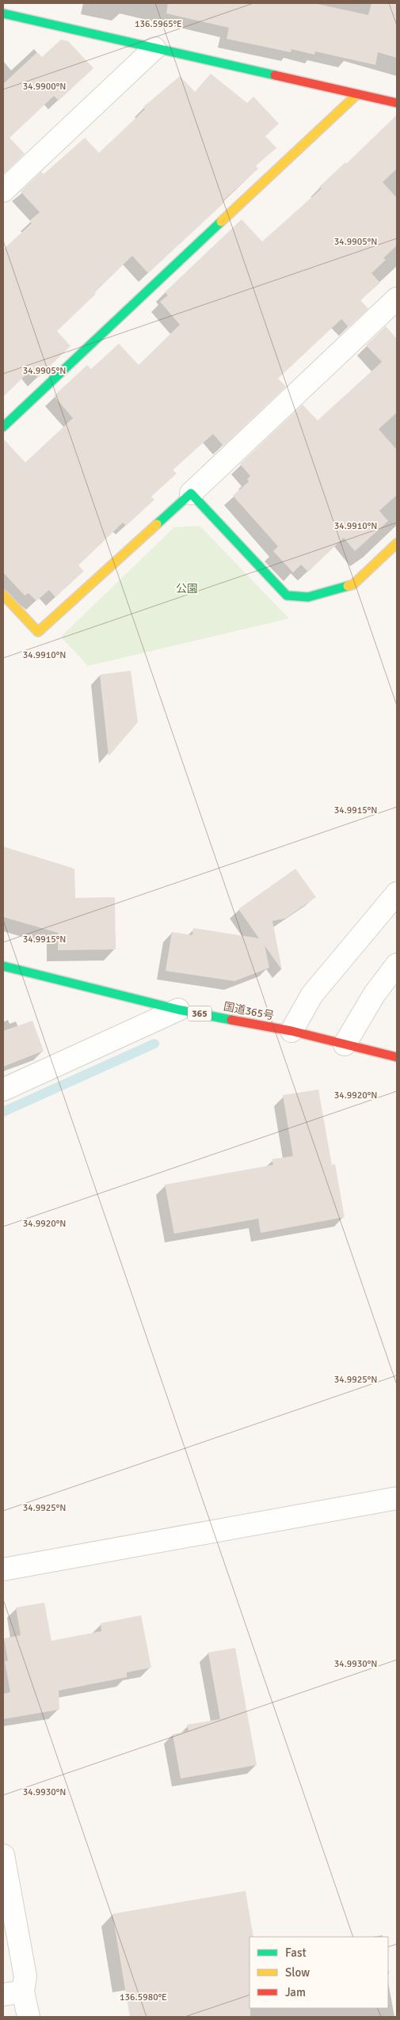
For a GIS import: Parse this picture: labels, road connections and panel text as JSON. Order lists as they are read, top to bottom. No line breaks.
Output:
{"streets":{"main road":["国道365号","365"]},"parks":["公園"],"legend":["Fast","Slow","Jam"],"coordinates":["136.5965°E","34.9900°N","34.9905°N","34.9910°N","34.9915°N","34.9920°N","34.9925°N","34.9930°N","136.5980°E"]}
